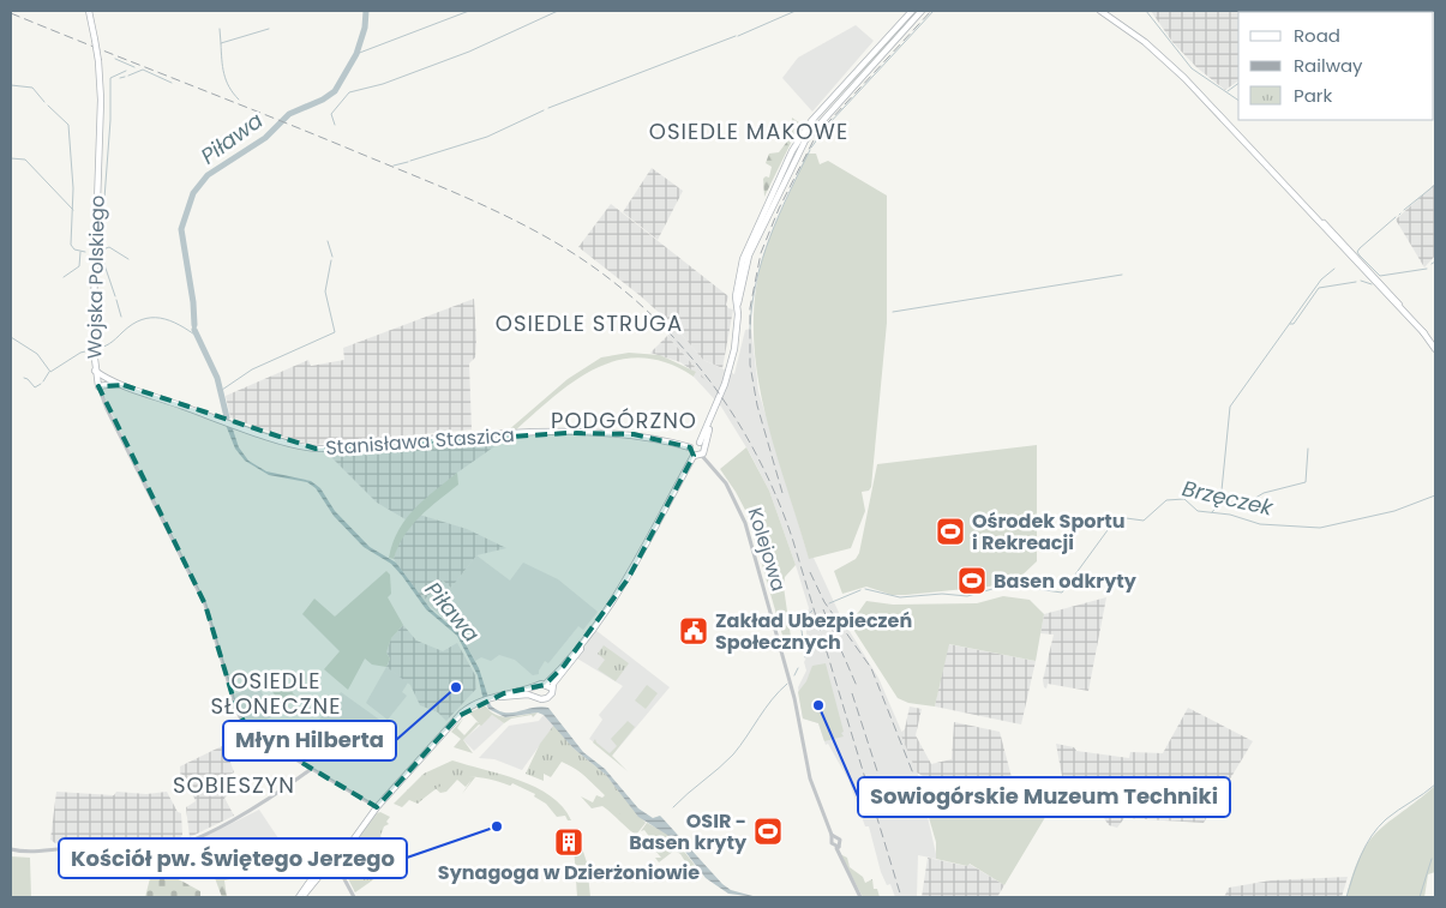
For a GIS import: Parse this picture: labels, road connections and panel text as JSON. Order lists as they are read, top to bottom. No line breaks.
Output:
{"streets":{"main road":["Wojska Polskiego","Stanisława Staszica"],"street":["Kolejowa"]},"crossings":[["Wojska Polskiego","Stanisława Staszica"]],"districts":["OSIEDLE MAKOWE","OSIEDLE STRUGA","PODGÓRZNO","OSIEDLE SŁONECZNE","SOBIESZYN"],"water":["Piława","Brzęczek"],"places":{"sports":["Ośrodek Sportu i Rekreacji","Basen odkryty","OSIR - Basen kryty"],"public building":["Zakład Ubezpieczeń Społecznych"],"other":["Młyn Hilberta","Sowiogórskie Muzeum Techniki","Kościół pw. Świętego Jerzego"],"building":["Synagoga w Dzierżoniowie"]},"legend":["Road","Railway","Park"]}
